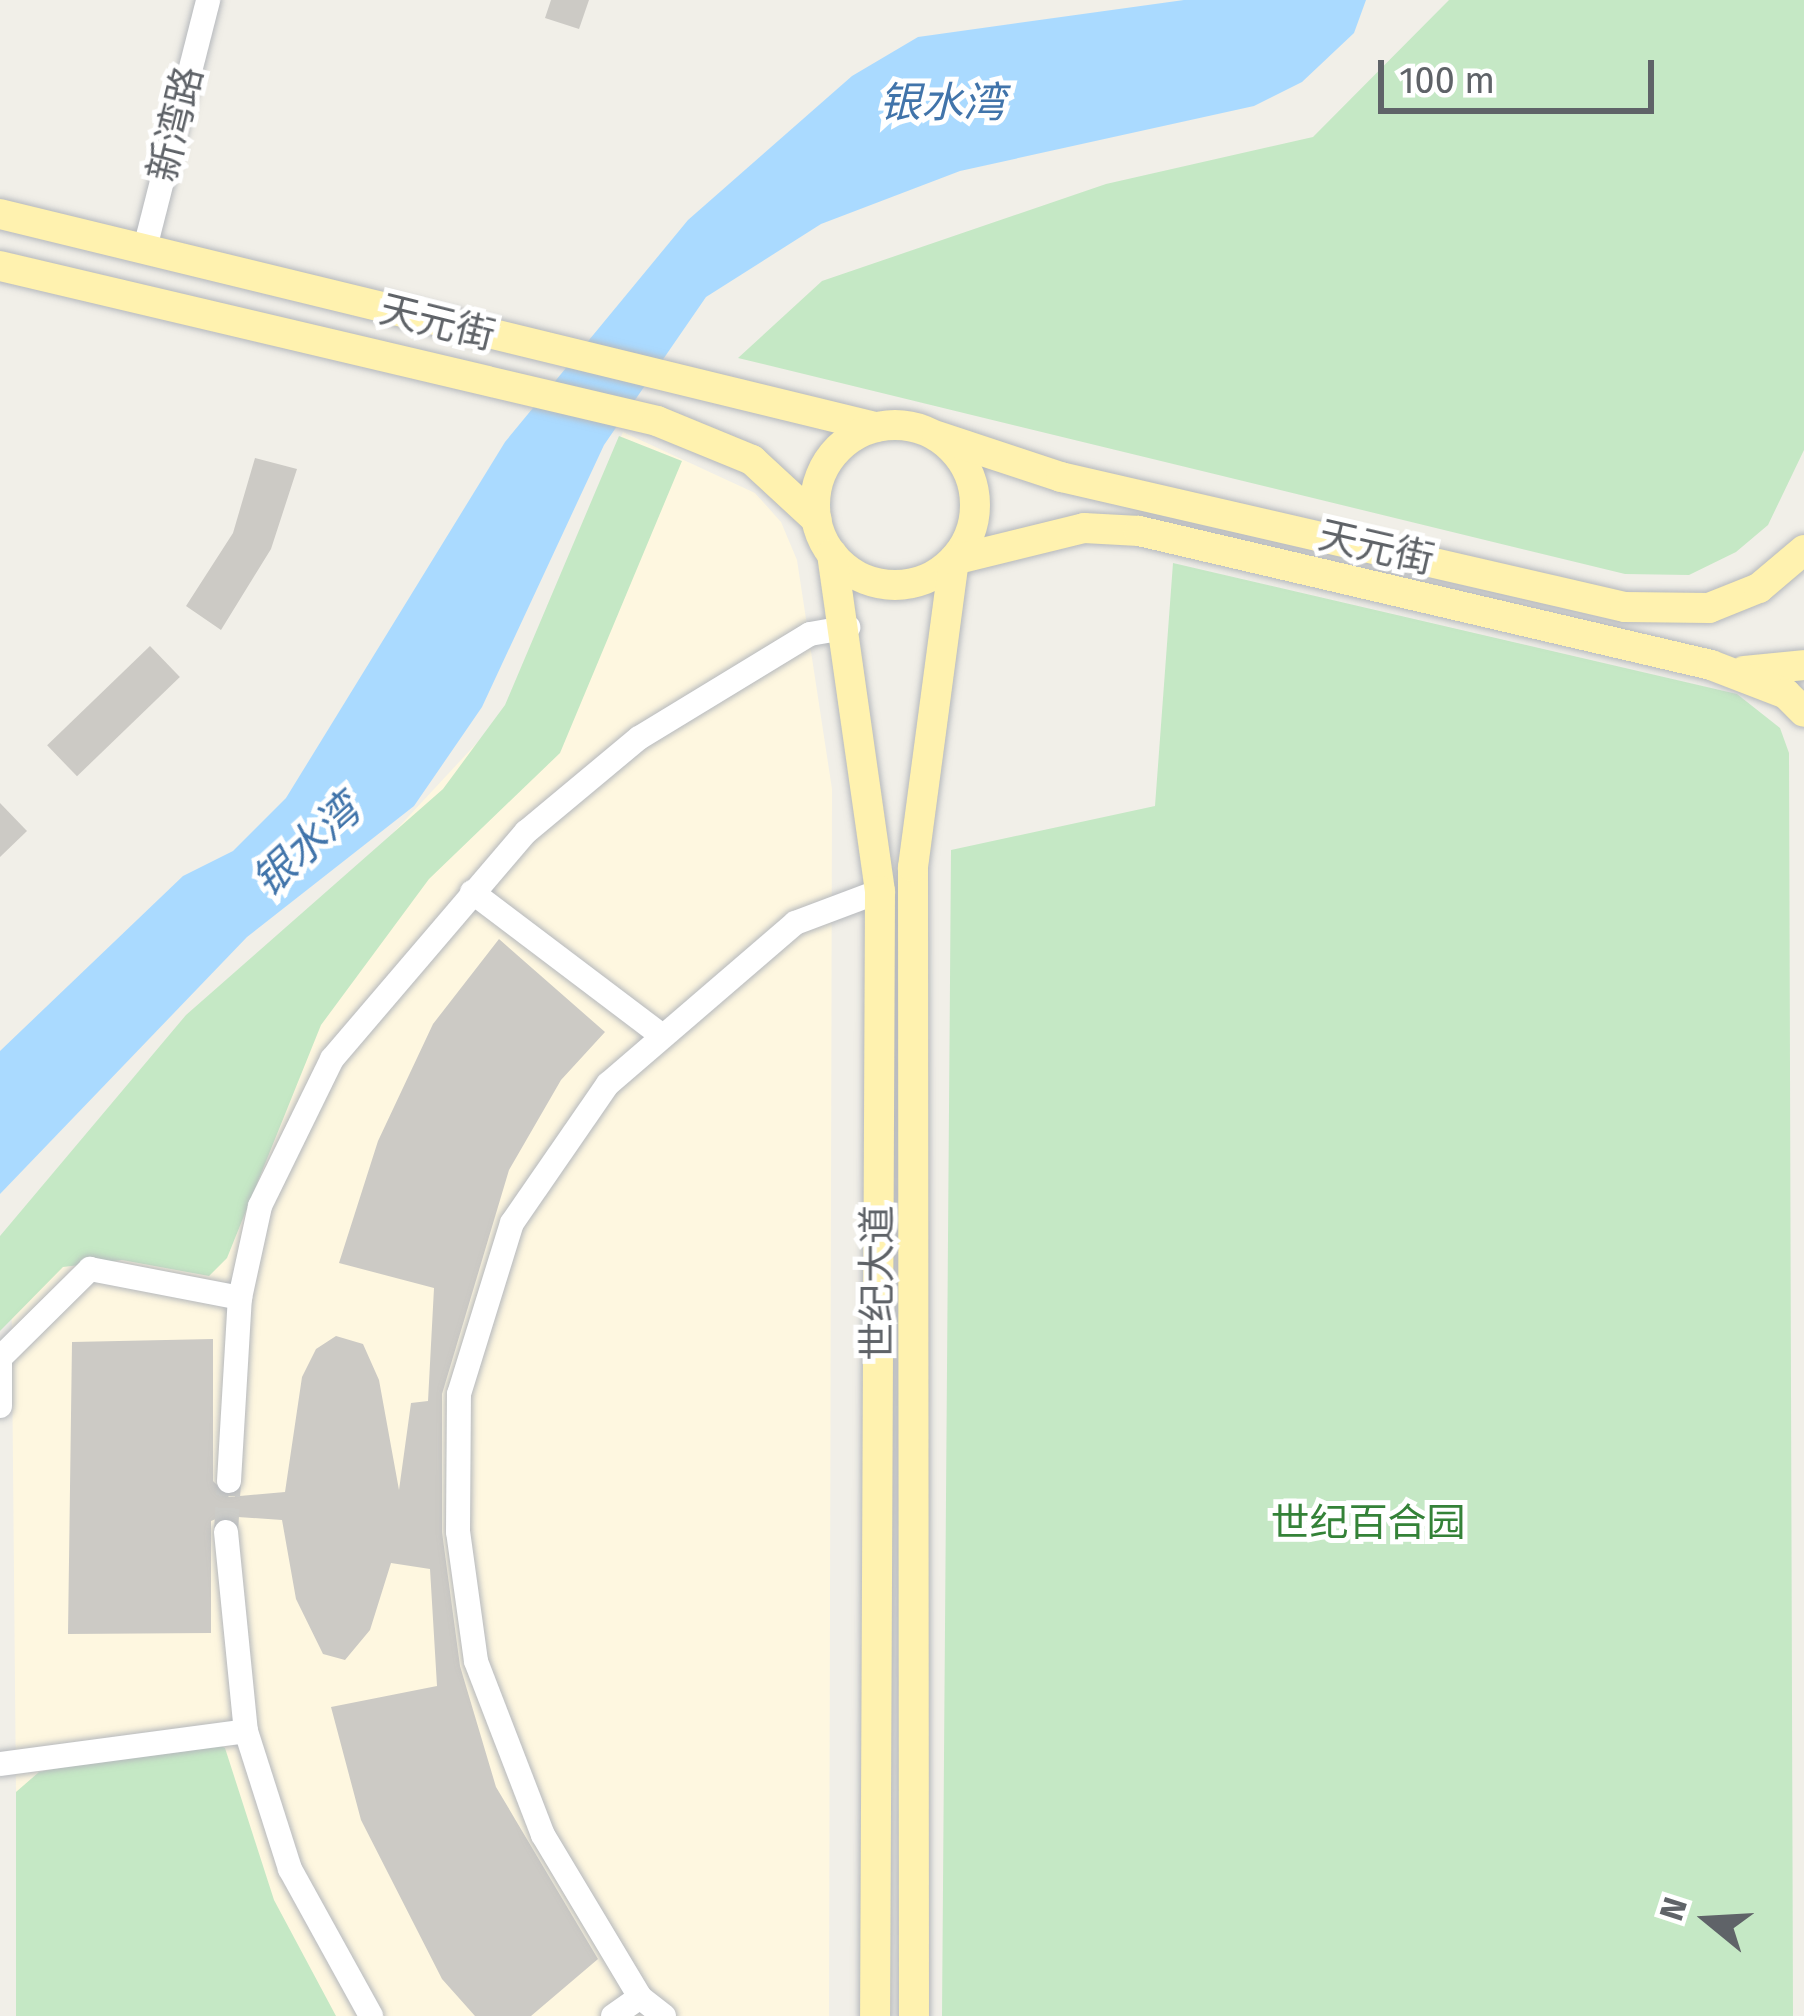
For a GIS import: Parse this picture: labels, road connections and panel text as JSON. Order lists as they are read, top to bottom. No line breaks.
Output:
{"streets":{"main road":["天元街","世纪大道"],"street":["新湾路"]},"crossings":[["新湾路","天元街"],["天元街","世纪大道"]],"water":["银水湾"],"parks":["世纪百合园"],"scale_bar":"100 m","north":"left"}
